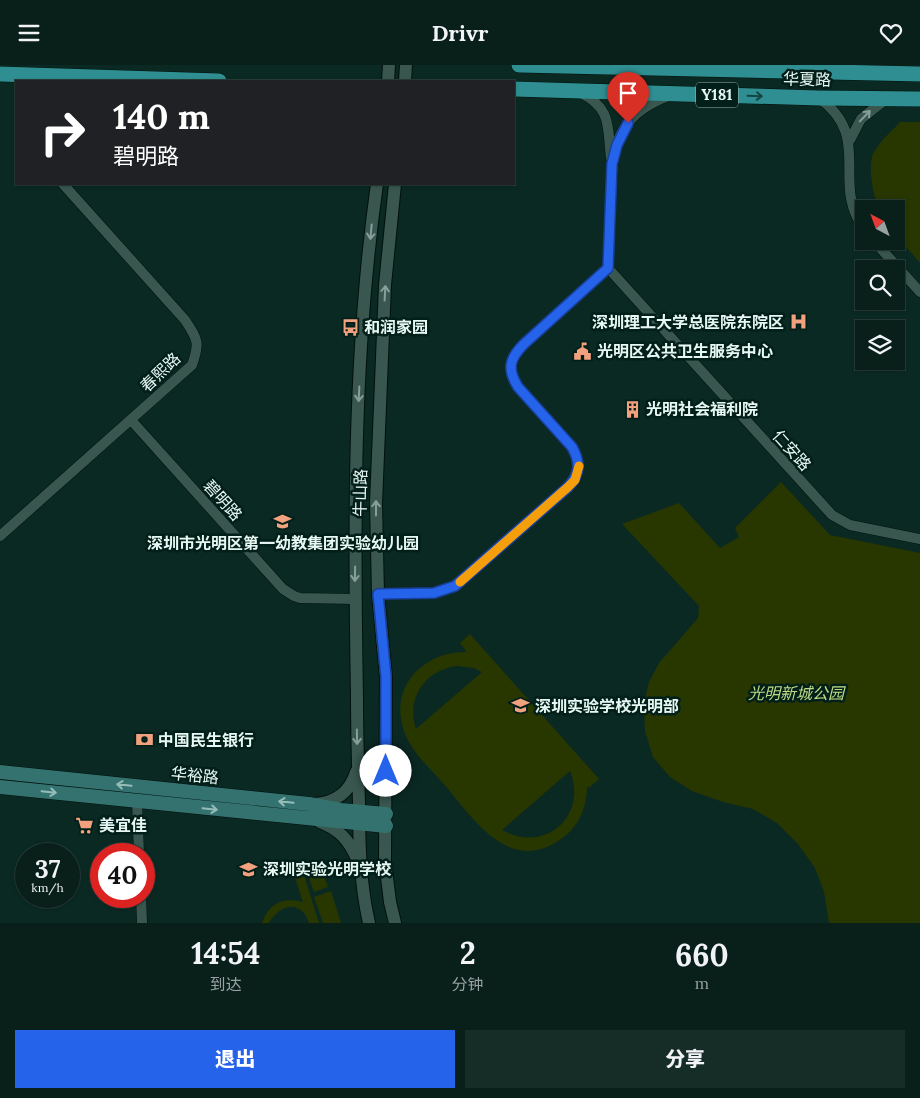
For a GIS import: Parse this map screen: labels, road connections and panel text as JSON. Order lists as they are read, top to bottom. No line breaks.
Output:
{"streets":{"main road":["华夏路","Y181","华裕路"],"street":["春熙路","仁安路","牛山路","碧明路"]},"crossings":[["春熙路","碧明路"],["牛山路","碧明路"],["牛山路","华裕路"]],"parks":["光明新城公园"],"places":{"hospital":["深圳理工大学总医院东院区"],"bus stop":["和润家园"],"public building":["光明区公共卫生服务中心"],"building":["光明社会福利院"],"school or university":["深圳市光明区第一幼教集团实验幼儿园","深圳实验学校光明部","深圳实验光明学校"],"bank":["中国民生银行"],"supermarket":["美宜佳"]},"north":"top left","page":{"header":"Drivr","turn":["140 m","碧明路"],"speed":"37 km/h","limit":"40","eta":["14:54","到达","2","分钟","660","m"],"buttons":["退出","分享"]}}
